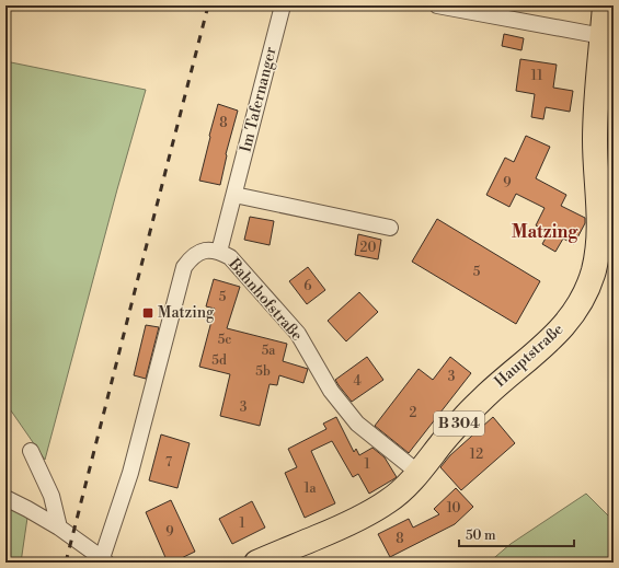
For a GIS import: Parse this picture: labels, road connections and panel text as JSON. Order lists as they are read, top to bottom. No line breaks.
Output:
{"streets":{"main road":["Hauptstraße","B 304"],"street":["Im Tafernanger","Bahnhofstraße"]},"crossings":[["Im Tafernanger","Bahnhofstraße"],["Bahnhofstraße","Hauptstraße"]],"districts":["Matzing"],"places":{"transit":["Matzing"]},"house_numbers":["11","8","9","20","5","6","5","5c","5a","5d","5b","3","4","3","2","12","7","1","1a","10","1","9","8"],"scale_bar":"50 m"}
